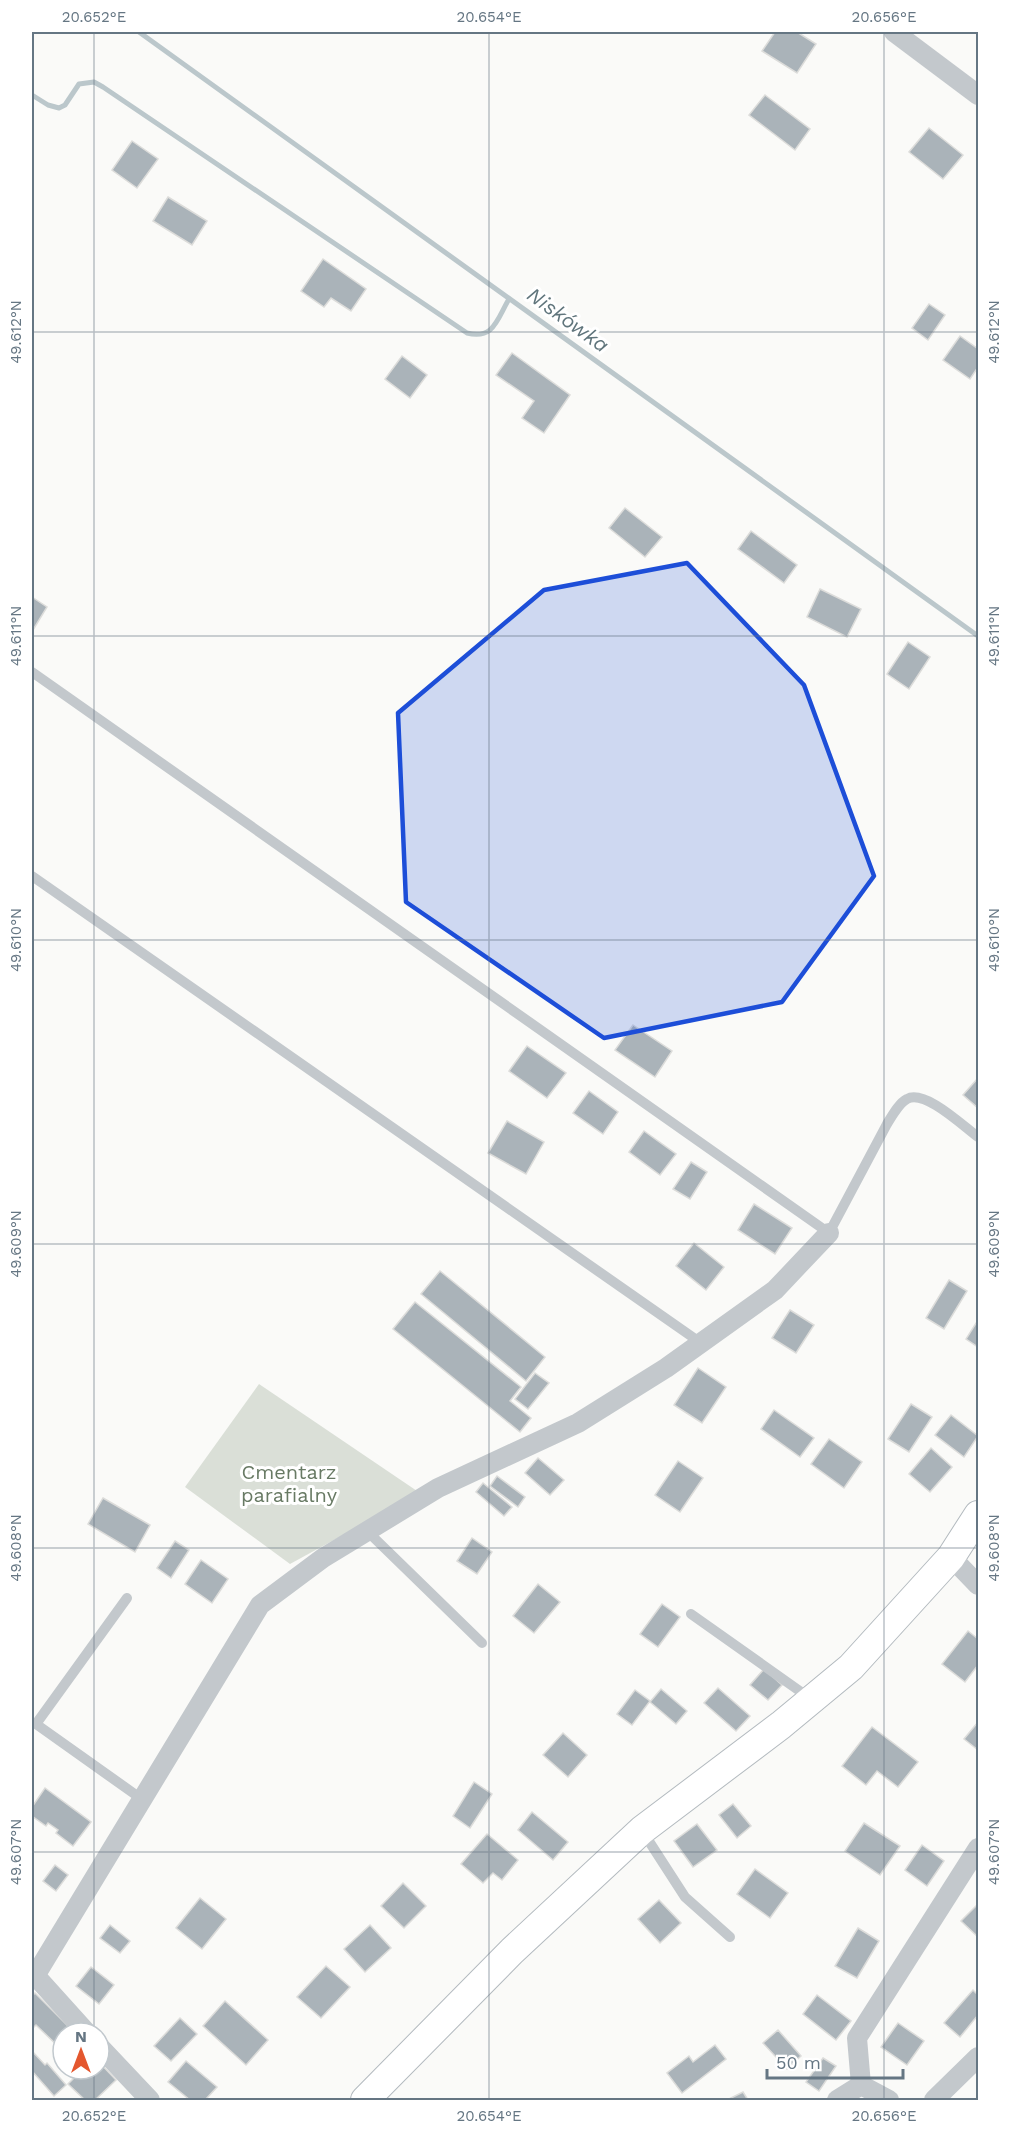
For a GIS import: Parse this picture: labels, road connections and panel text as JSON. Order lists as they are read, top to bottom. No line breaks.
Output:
{"water":["Niskówka"],"parks":["Cmentarz parafialny"],"scale_bar":"50 m","north":"top","coordinates":["20.652°E","20.654°E","20.656°E","49.612°N","49.611°N","49.610°N","49.609°N","49.608°N","49.607°N"]}
